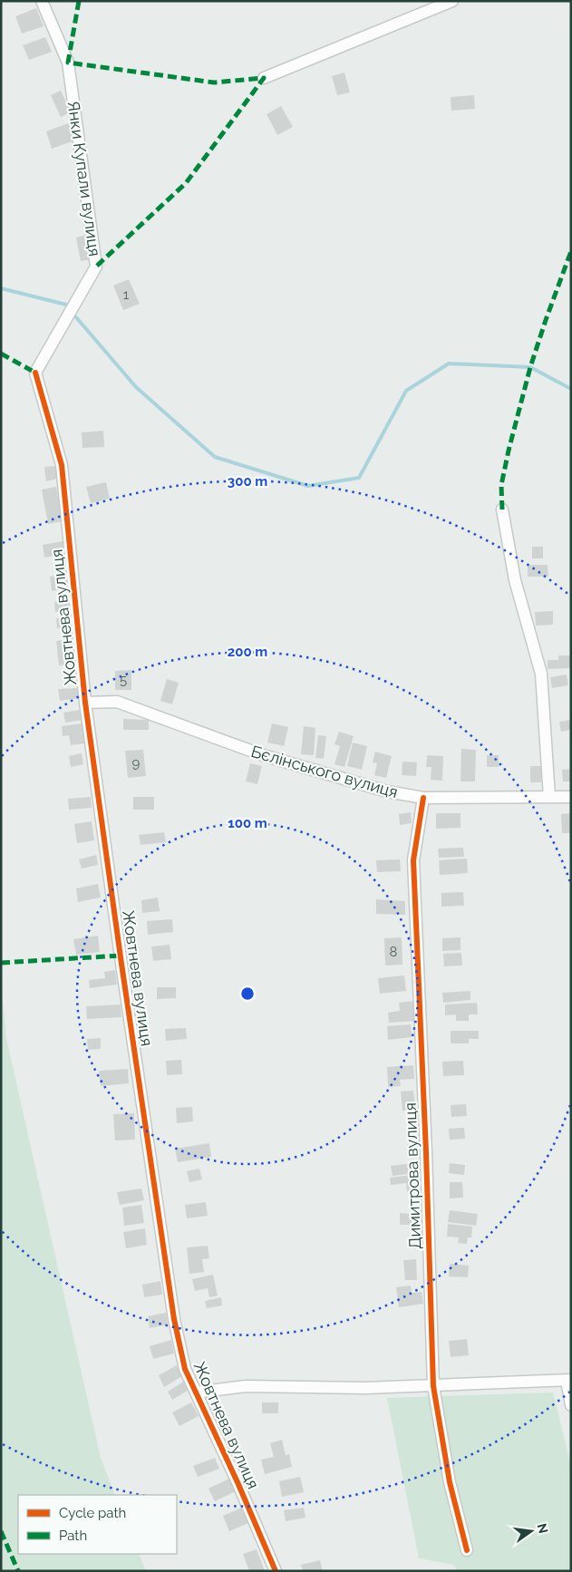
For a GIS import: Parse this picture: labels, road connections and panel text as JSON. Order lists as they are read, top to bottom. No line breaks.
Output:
{"streets":{"street":["Янки Купали вулиця","Жовтнева вулиця","Бєлінського вулиця","Димитрова вулиця"]},"crossings":[["Янки Купали вулиця","Жовтнева вулиця"],["Жовтнева вулиця","Бєлінського вулиця"],["Бєлінського вулиця","Димитрова вулиця"]],"house_numbers":["1","5","9","8"],"legend":["Cycle path","Path"],"north":"right","rings":["300 m","200 m","100 m"]}
